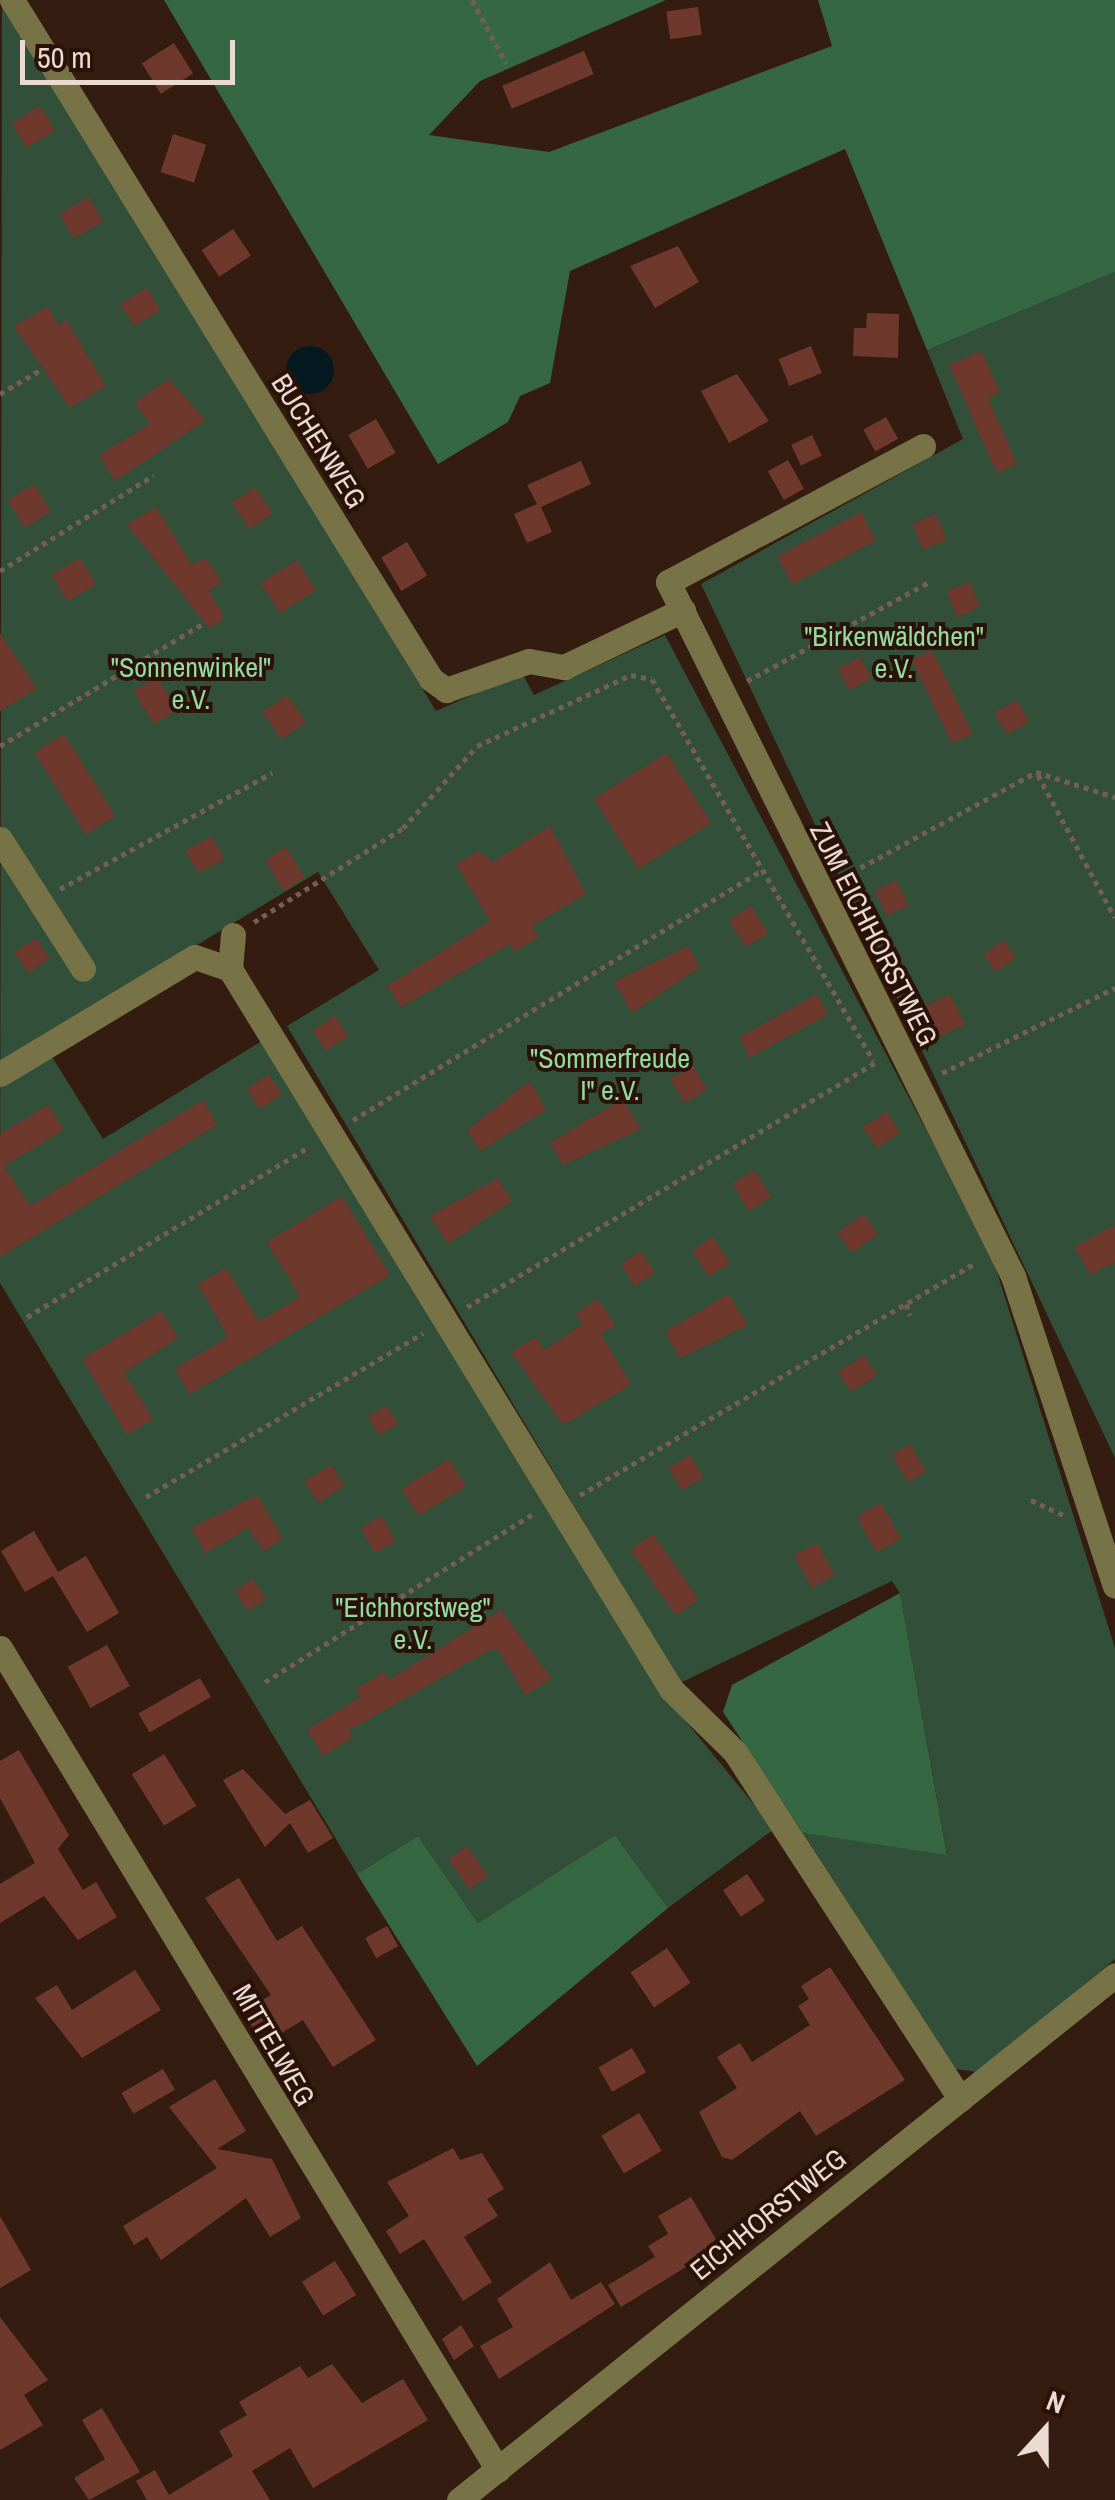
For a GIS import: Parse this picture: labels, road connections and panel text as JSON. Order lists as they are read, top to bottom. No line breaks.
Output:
{"streets":{"street":["BUCHENWEG","ZUM EICHHORSTWEG","MITTELWEG","EICHHORSTWEG"]},"crossings":[["BUCHENWEG","ZUM EICHHORSTWEG"],["MITTELWEG","EICHHORSTWEG"]],"parks":["\"Birkenwäldchen\" e.V.","\"Sonnenwinkel\" e.V.","\"Sommerfreude I\" e.V.","\"Eichhorstweg\" e.V."],"scale_bar":"50 m","north":"top"}
